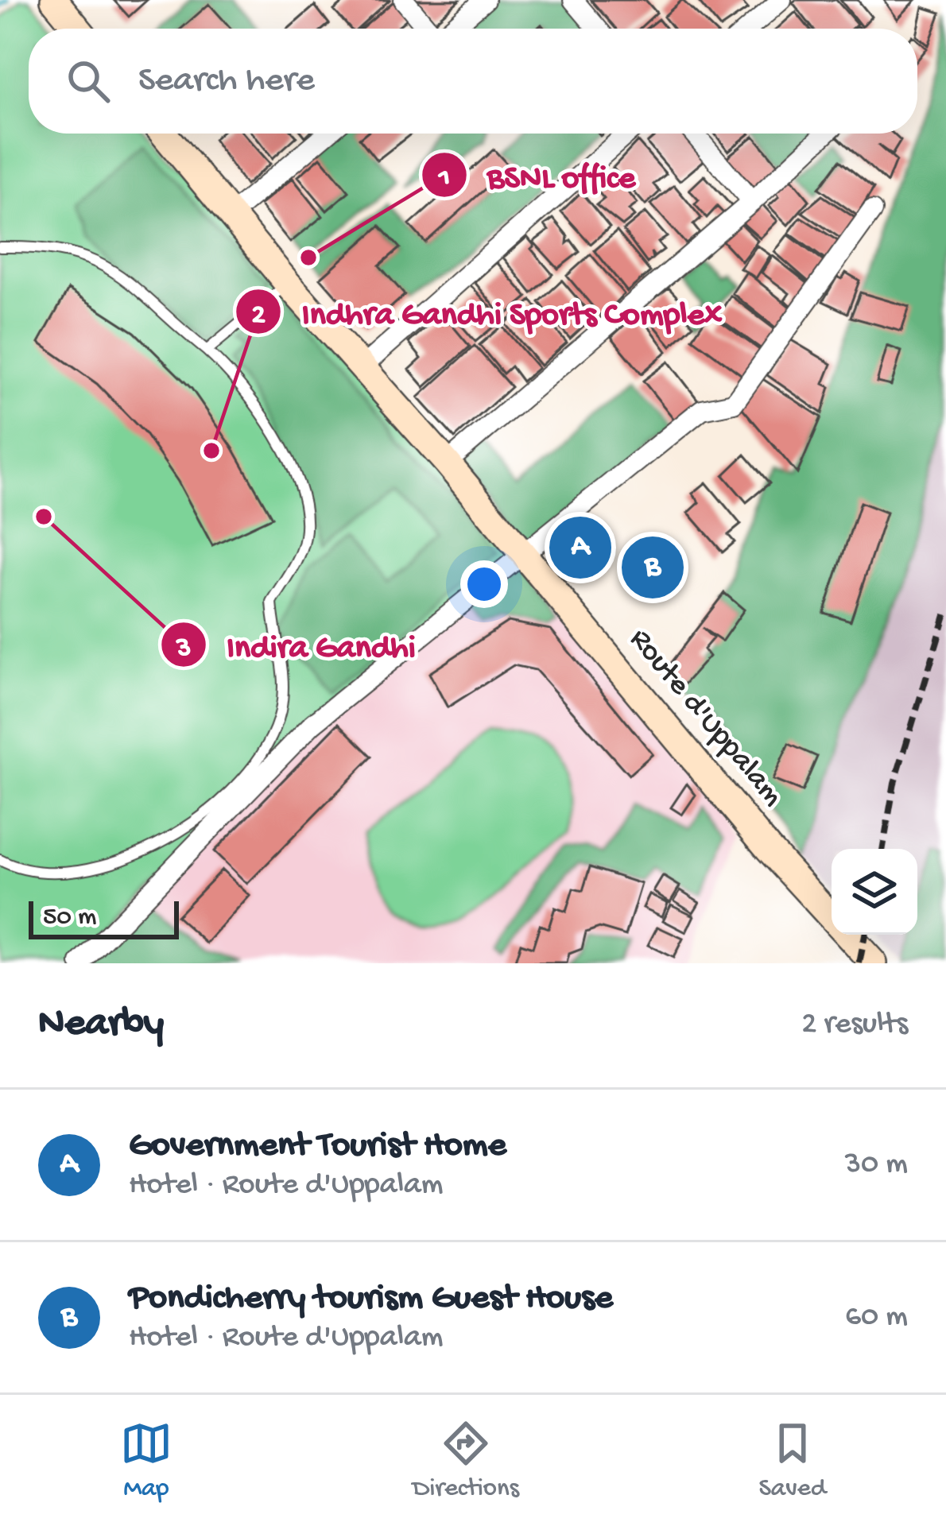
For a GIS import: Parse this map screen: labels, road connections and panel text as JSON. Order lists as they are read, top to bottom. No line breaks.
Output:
{"streets":{"main road":["Route d'Uppalam"]},"places":["BSNL office","Indhra Gandhi Sports Complex","Indira Gandhi"],"scale_bar":"50 m","page":{"search":"Search here","pins":["A","B"],"scale":"50 m","heading":["Nearby","2 results"],"list":[{"mark":"A","name":"Government Tourist Home","note":"Hotel · Route d'Uppalam","value":"30 m"},{"mark":"B","name":"Pondicherry tourism Guest House","note":"Hotel · Route d'Uppalam","value":"60 m"}],"nav":["Map","Directions","Saved"]}}
